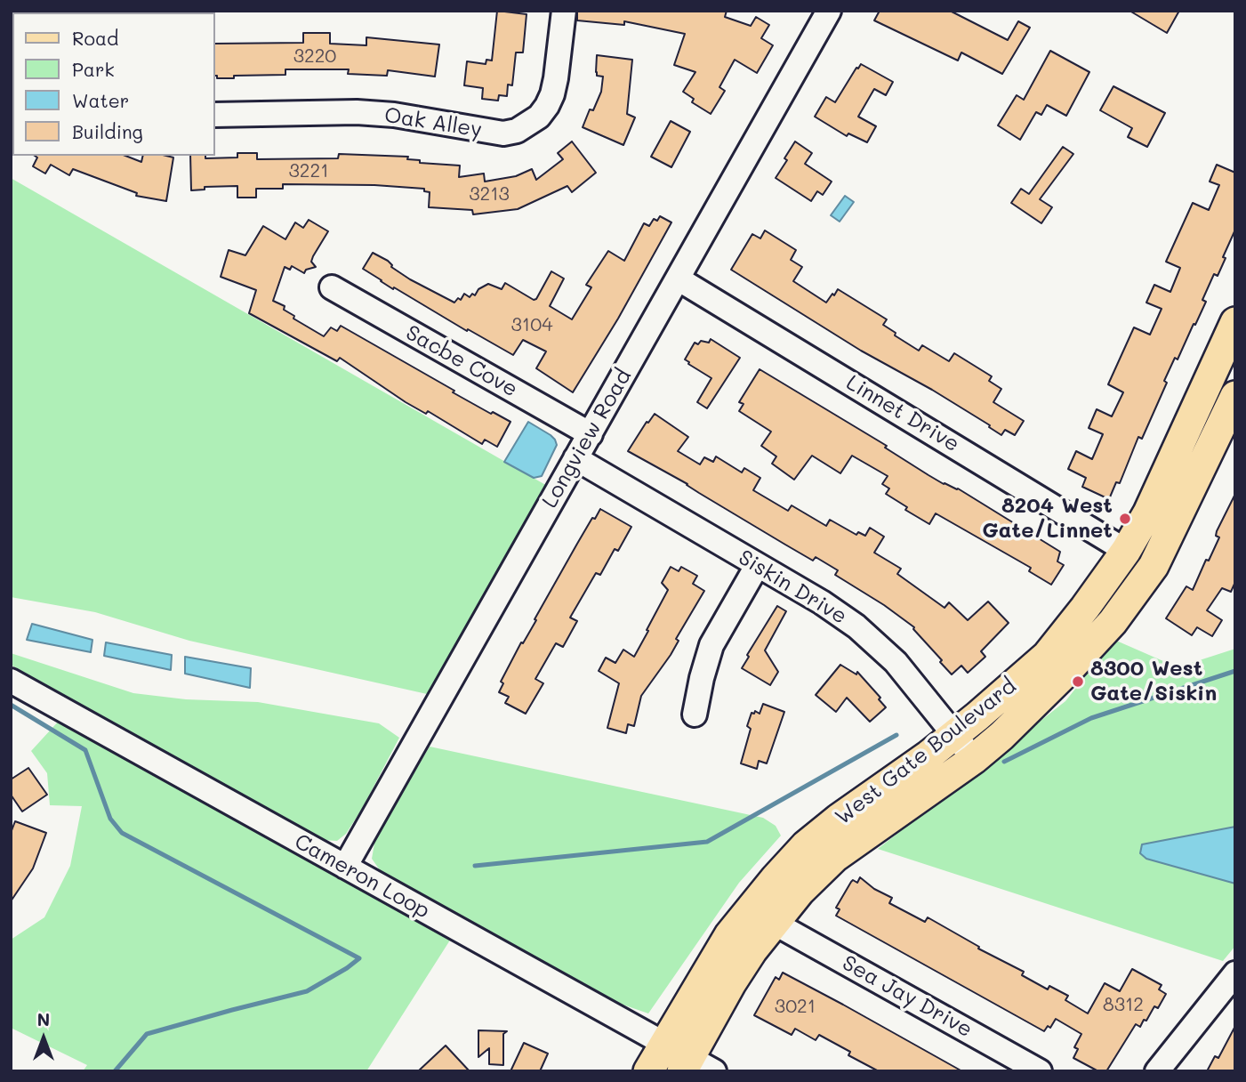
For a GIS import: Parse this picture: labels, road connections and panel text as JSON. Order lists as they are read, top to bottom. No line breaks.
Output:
{"streets":{"main road":["West Gate Boulevard"],"street":["Oak Alley","Sacbe Cove","Linnet Drive","Longview Road","Siskin Drive","Cameron Loop","Sea Jay Drive"]},"crossings":[["Sacbe Cove","Longview Road"],["Linnet Drive","Longview Road"],["Linnet Drive","West Gate Boulevard"],["Longview Road","Siskin Drive"],["Longview Road","Cameron Loop"],["Siskin Drive","West Gate Boulevard"],["West Gate Boulevard","Cameron Loop"],["West Gate Boulevard","Sea Jay Drive"]],"places":["8204 West Gate/Linnet","8300 West Gate/Siskin"],"house_numbers":["3220","3221","3213","3104","8312","3021"],"legend":["Road","Park","Water","Building"],"north":"top"}
